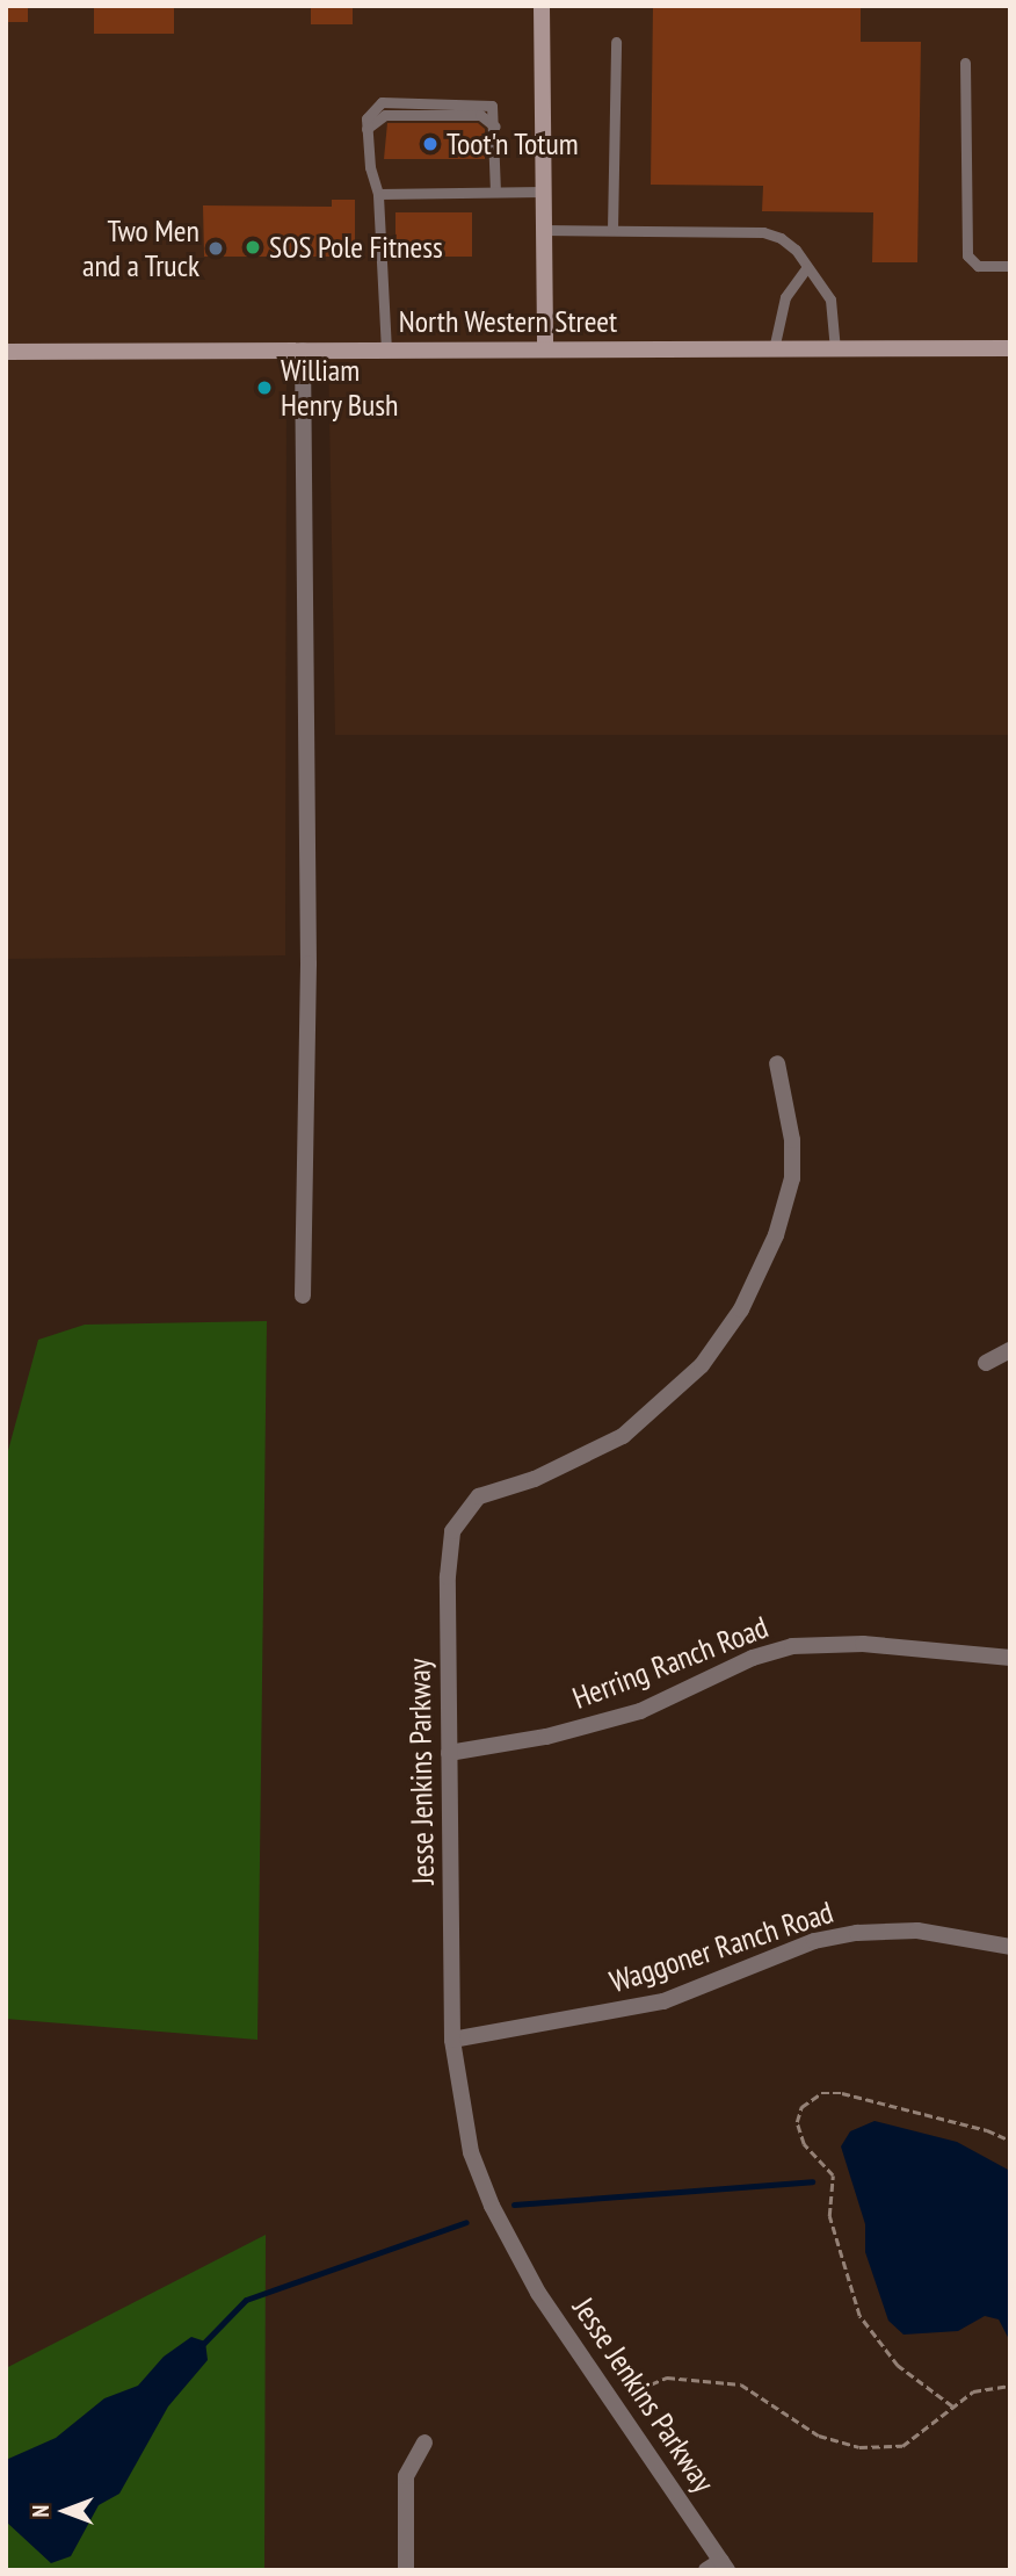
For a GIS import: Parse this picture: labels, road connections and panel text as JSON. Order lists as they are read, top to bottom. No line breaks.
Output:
{"streets":{"main road":["North Western Street"],"street":["Herring Ranch Road","Jesse Jenkins Parkway","Waggoner Ranch Road"]},"crossings":[["Herring Ranch Road","Jesse Jenkins Parkway"],["Jesse Jenkins Parkway","Waggoner Ranch Road"]],"places":["Toot'n Totum","SOS Pole Fitness","Two Men and a Truck","William Henry Bush"],"north":"left"}
